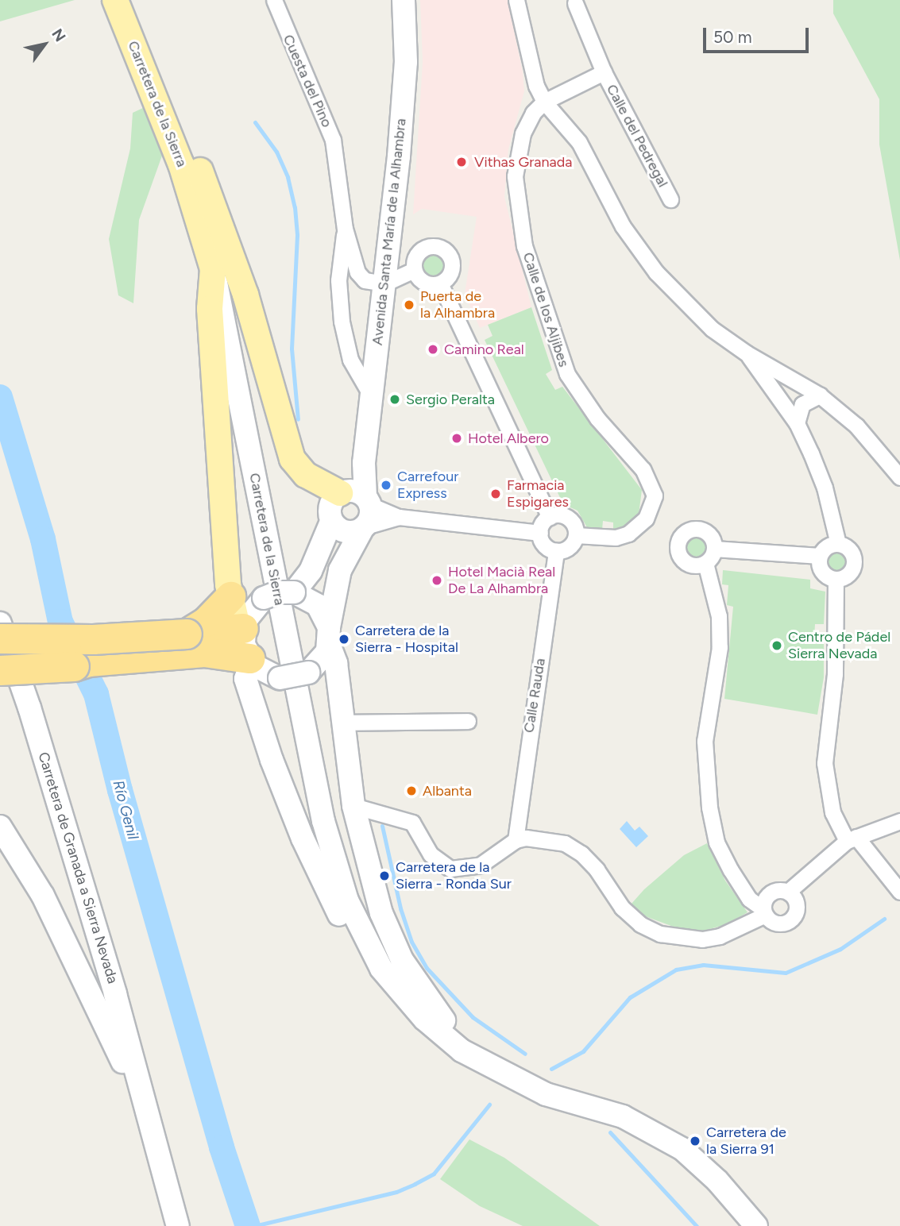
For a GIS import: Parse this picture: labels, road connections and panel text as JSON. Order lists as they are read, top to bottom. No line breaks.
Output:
{"streets":{"main road":["Carretera de la Sierra"],"street":["Cuesta del Pino","Calle del Pedregal","Avenida Santa María de la Alhambra","Calle de los Aljibes","Calle Rauda","Carretera de Granada a Sierra Nevada"]},"crossings":[["Cuesta del Pino","Avenida Santa María de la Alhambra"],["Calle del Pedregal","Calle de los Aljibes"],["Calle de los Aljibes","Calle Rauda"]],"water":["Río Genil"],"places":["Vithas Granada","Puerta de la Alhambra","Camino Real","Sergio Peralta","Hotel Albero","Carrefour Express","Farmacia Espigares","Hotel Macià Real De La Alhambra","Carretera de la Sierra - Hospital","Centro de Pádel Sierra Nevada","Albanta","Carretera de la Sierra - Ronda Sur","Carretera de la Sierra 91"],"scale_bar":"50 m","north":"top right"}
